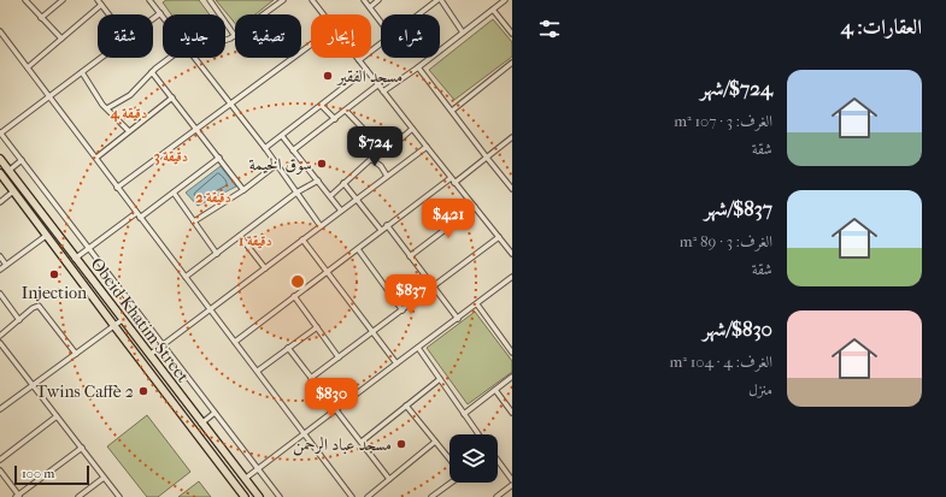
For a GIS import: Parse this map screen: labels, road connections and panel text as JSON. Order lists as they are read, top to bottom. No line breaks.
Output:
{"streets":{"main road":["Obeid Khatim Street"]},"places":["مسجد الفقير","سوق الخيمة","Injection","Twins Caffè 2","مسجد عباد الرحمن"],"scale_bar":"100 m","page":{"heading":"العقارات: 4","chip":["شراء","إيجار","تصفية","جديد","شقة"],"list":[{"name":"$724/شهر","note":"الغرف: 3 · 107 m² · شقة"},{"name":"$837/شهر","note":"الغرف: 3 · 89 m² · شقة"},{"name":"$830/شهر","note":"الغرف: 4 · 104 m² · منزل"}],"price":["$724","$421","$837","$830"],"scale":"100 m"},"rings":["4 دقيقة","3 دقيقة","2 دقيقة","1 دقيقة"]}
